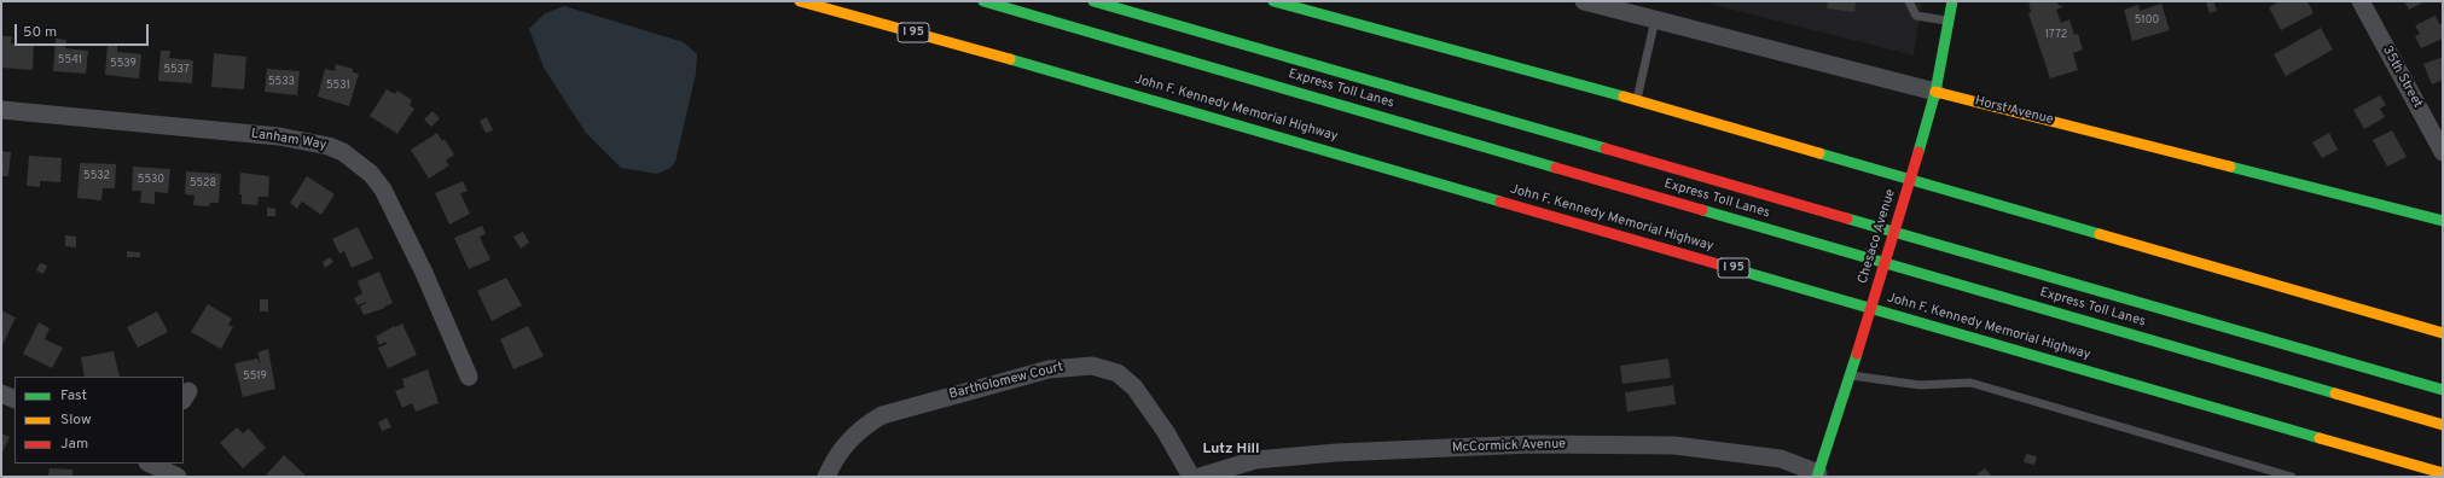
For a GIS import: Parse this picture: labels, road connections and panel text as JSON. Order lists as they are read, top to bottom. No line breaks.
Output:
{"streets":{"main road":["I 95","Express Toll Lanes","John F. Kennedy Memorial Highway","Horst Avenue","Chesaco Avenue"],"street":["35th Street","Lanham Way","Bartholomew Court","McCormick Avenue"]},"crossings":[["Horst Avenue","Chesaco Avenue"],["Chesaco Avenue","McCormick Avenue"]],"districts":["Lutz Hill"],"house_numbers":["5100","1772","5541","5539","5537","5533","5531","5532","5530","5528","5519"],"legend":["Fast","Slow","Jam"],"scale_bar":"50 m"}
